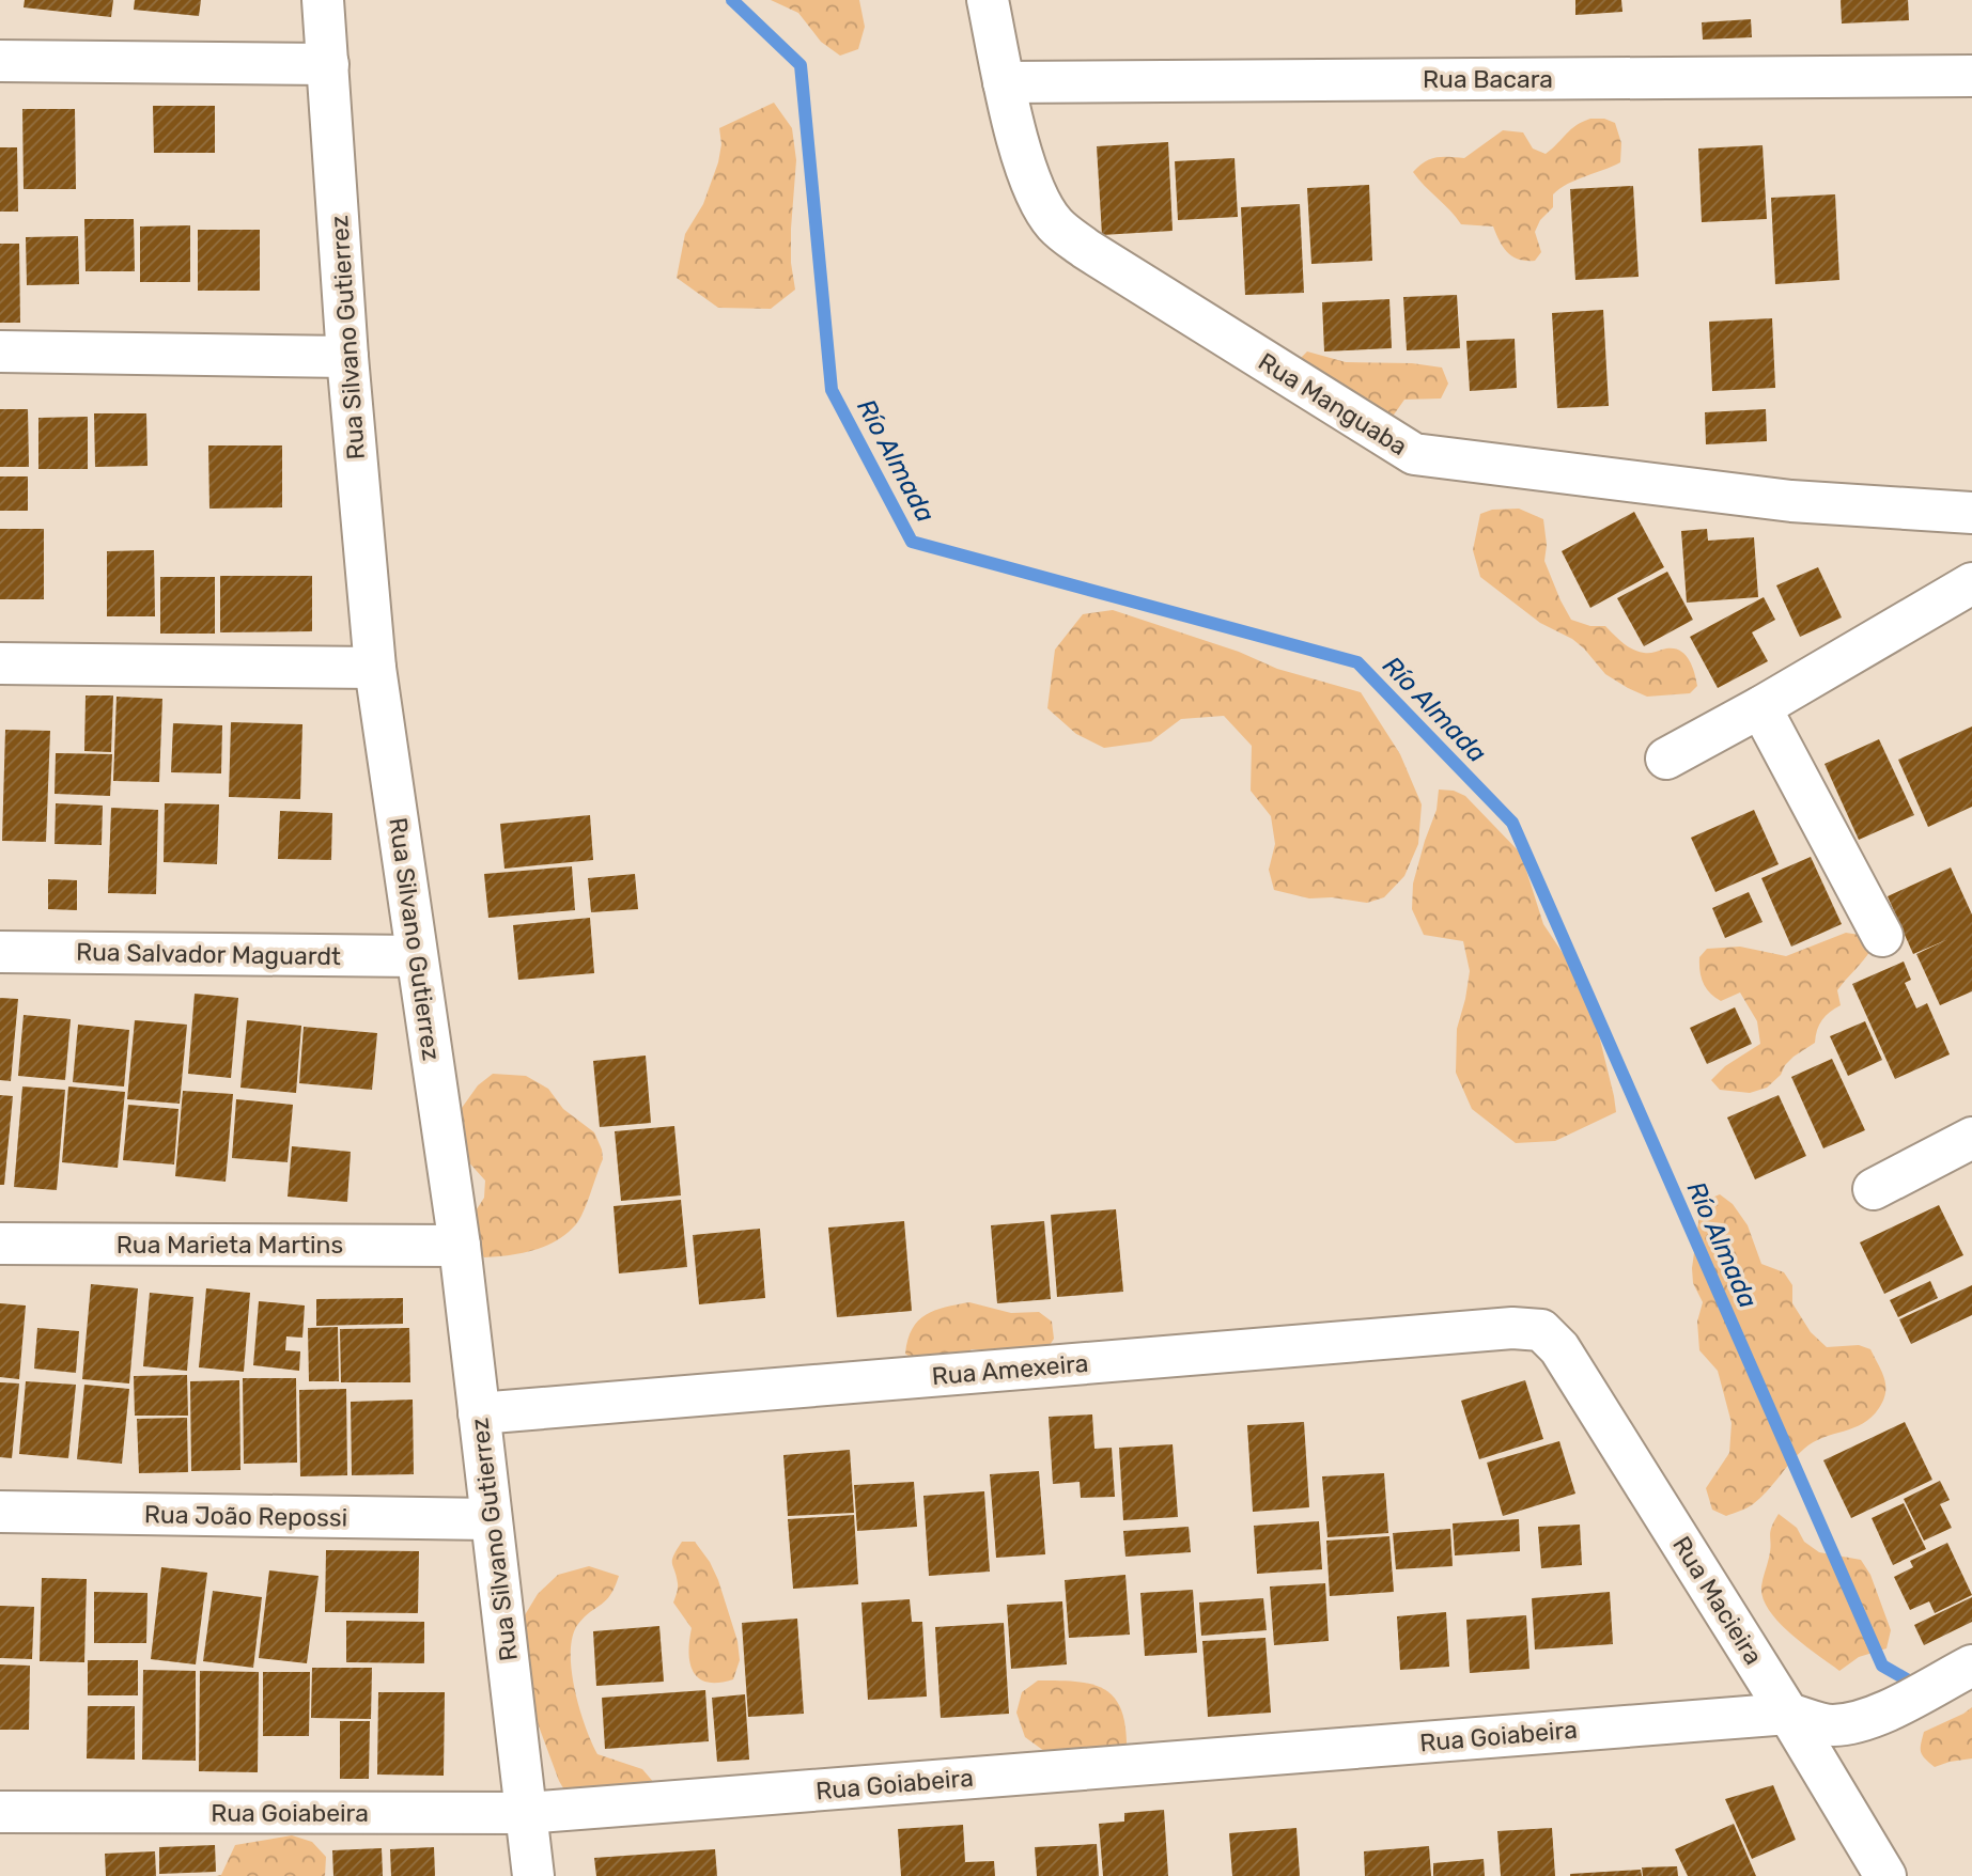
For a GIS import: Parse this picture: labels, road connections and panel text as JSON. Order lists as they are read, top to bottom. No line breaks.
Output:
{"streets":{"street":["Rua Bacara","Rua Silvano Gutierrez","Rua Manguaba","Rua Salvador Maguardt","Rua Marieta Martins","Rua Amexeira","Rua João Repossi","Rua Macieira","Rua Goiabeira"]},"crossings":[["Rua Bacara","Rua Manguaba"],["Rua Silvano Gutierrez","Rua Salvador Maguardt"],["Rua Silvano Gutierrez","Rua Marieta Martins"],["Rua Silvano Gutierrez","Rua Amexeira"],["Rua Silvano Gutierrez","Rua João Repossi"],["Rua Silvano Gutierrez","Rua Goiabeira"],["Rua Amexeira","Rua Macieira"],["Rua Macieira","Rua Goiabeira"]],"water":["Río Almada"]}
